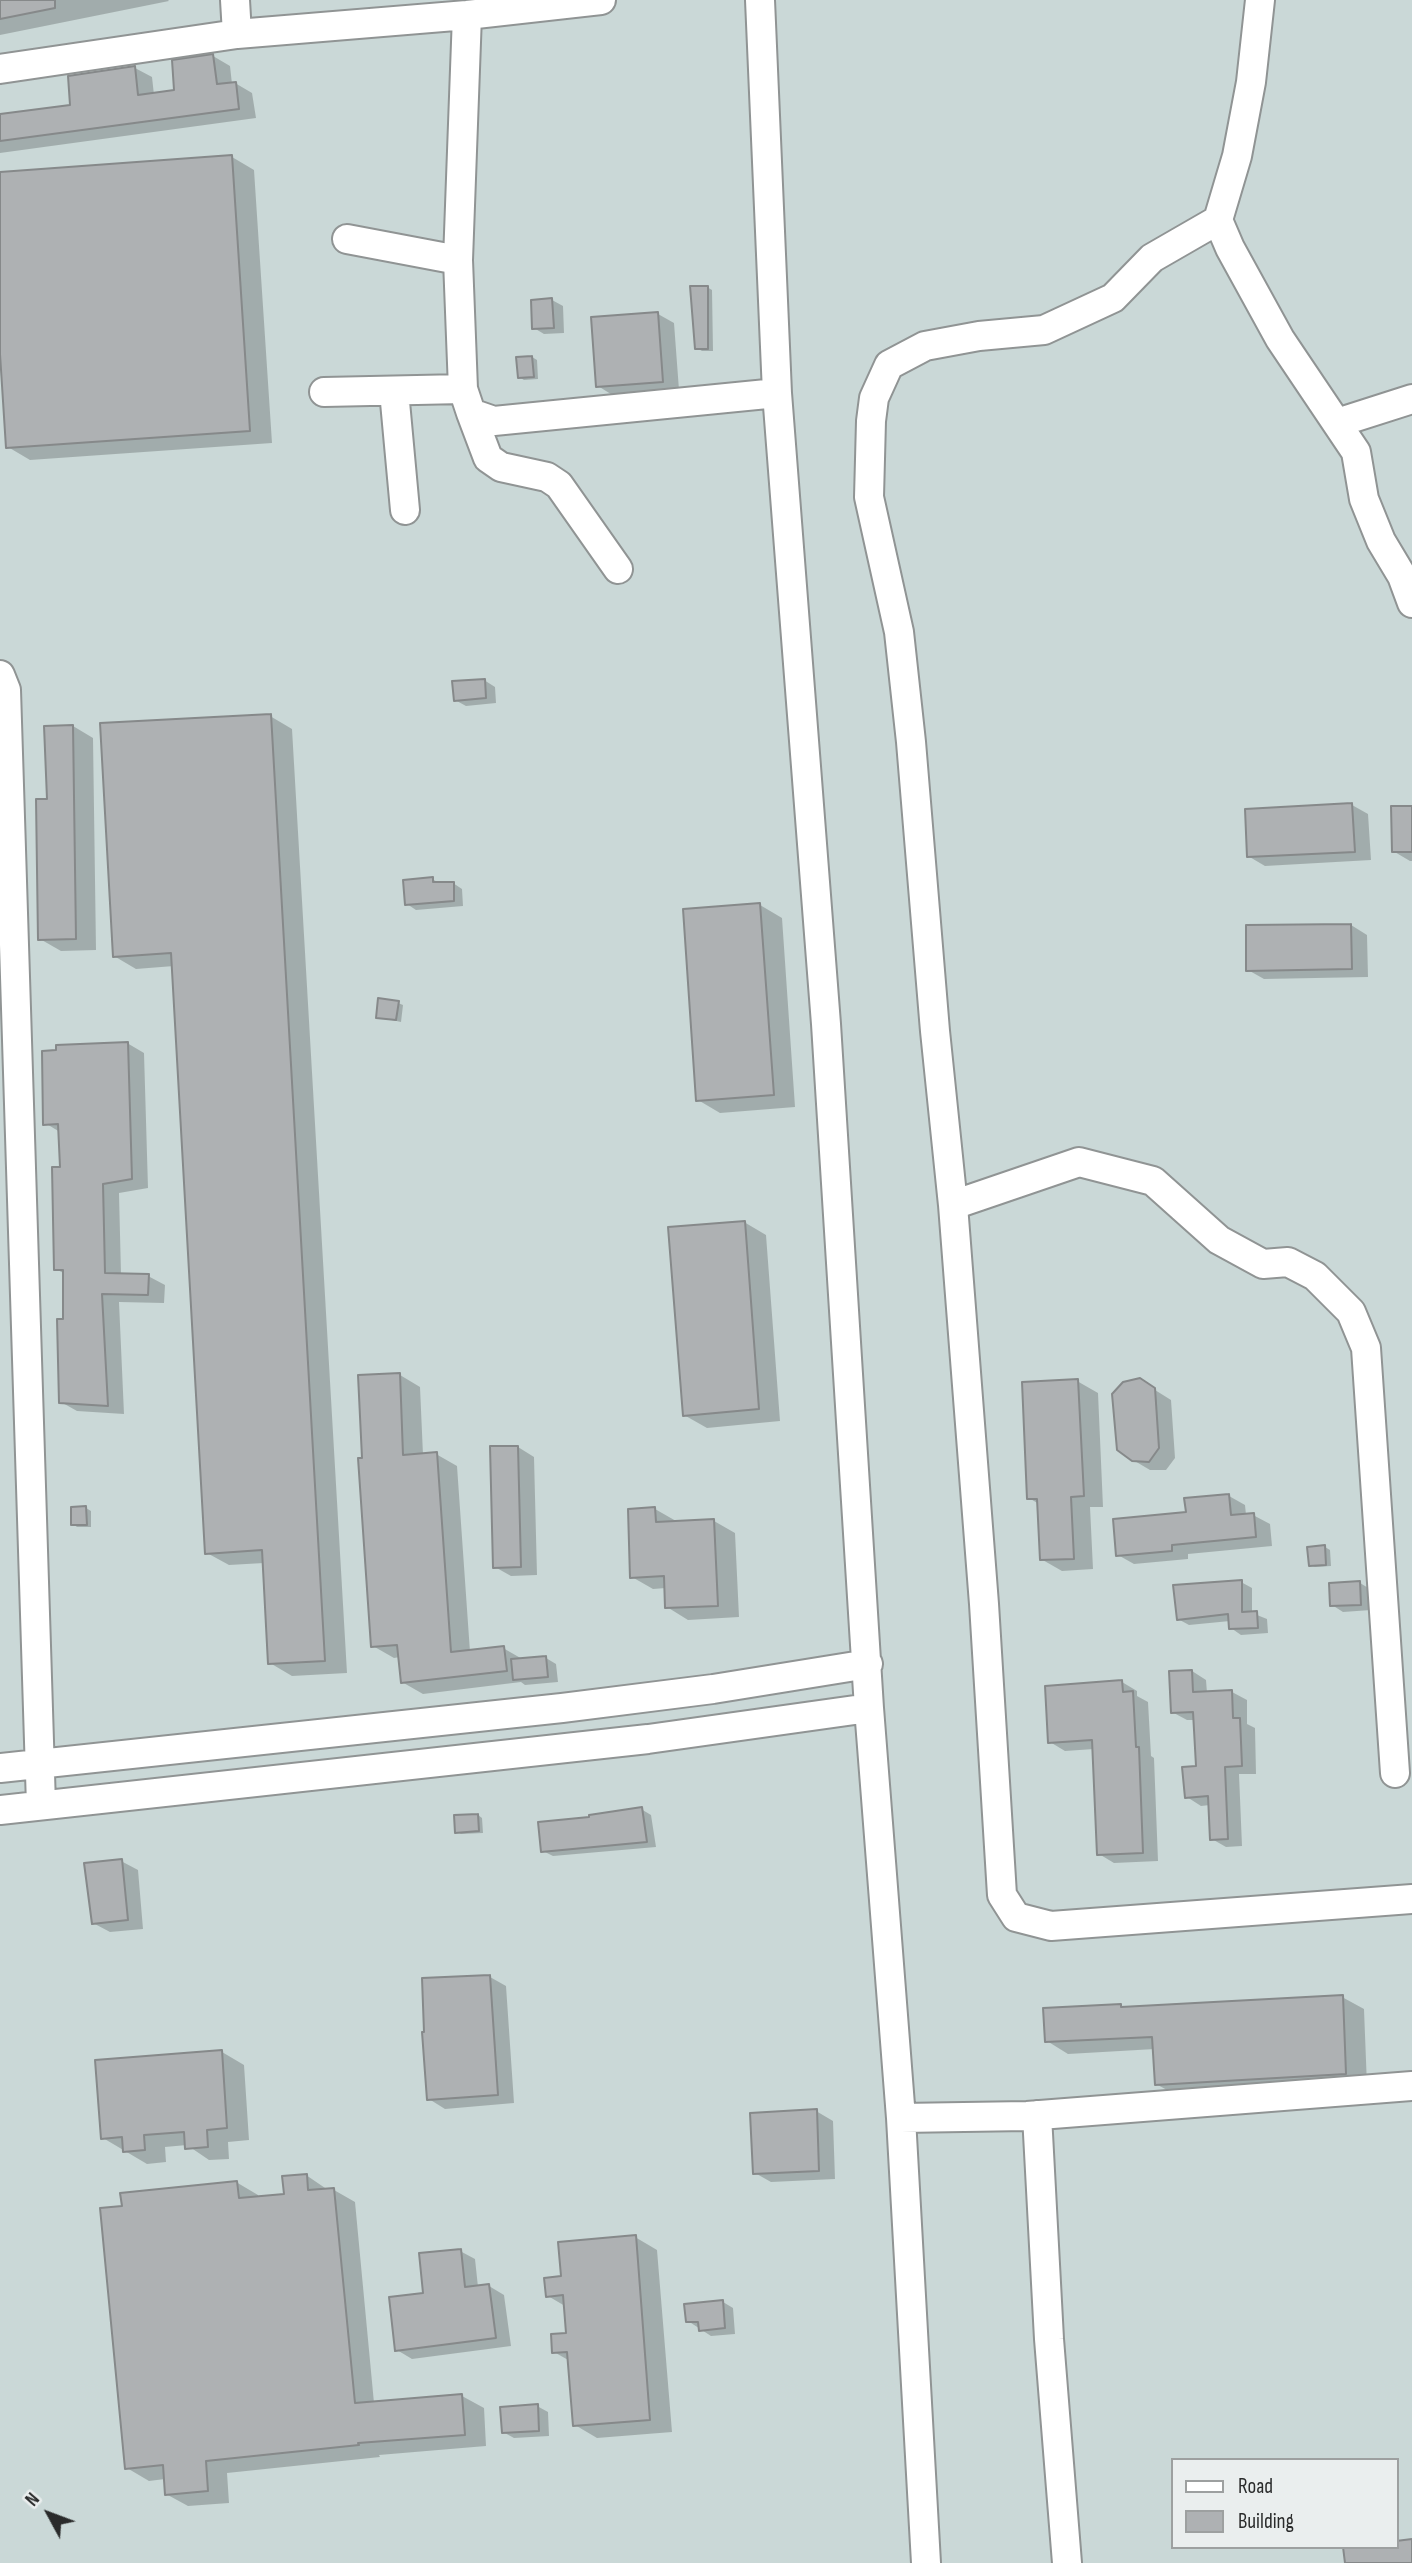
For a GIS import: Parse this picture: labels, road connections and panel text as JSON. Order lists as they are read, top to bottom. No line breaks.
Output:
{"legend":["Road","Building"],"north":"top left"}
